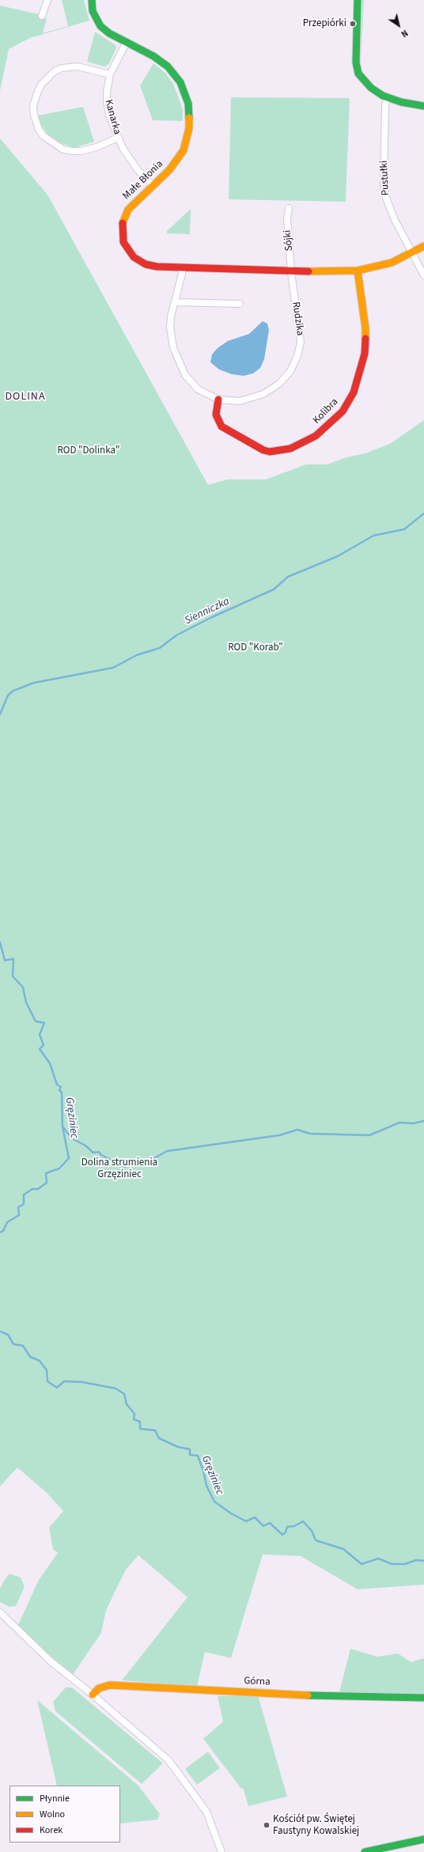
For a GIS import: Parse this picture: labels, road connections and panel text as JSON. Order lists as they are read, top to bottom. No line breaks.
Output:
{"streets":{"street":["Kanarka","Pustułki","Małe Błonia","Sójki","Rudzika","Kolibra","Górna"]},"crossings":[["Kanarka","Małe Błonia"],["Pustułki","Małe Błonia"],["Małe Błonia","Sójki"],["Małe Błonia","Rudzika"],["Małe Błonia","Kolibra"],["Sójki","Rudzika"],["Rudzika","Kolibra"]],"districts":["DOLINA"],"water":["Sienniczka","Gręziniec"],"parks":["ROD \"Dolinka\"","ROD \"Korab\"","Dolina strumienia Grzęziniec"],"places":["Przepiórki","Kościół pw. Świętej Faustyny Kowalskiej"],"legend":["Płynnie","Wolno","Korek"],"north":"bottom right"}
